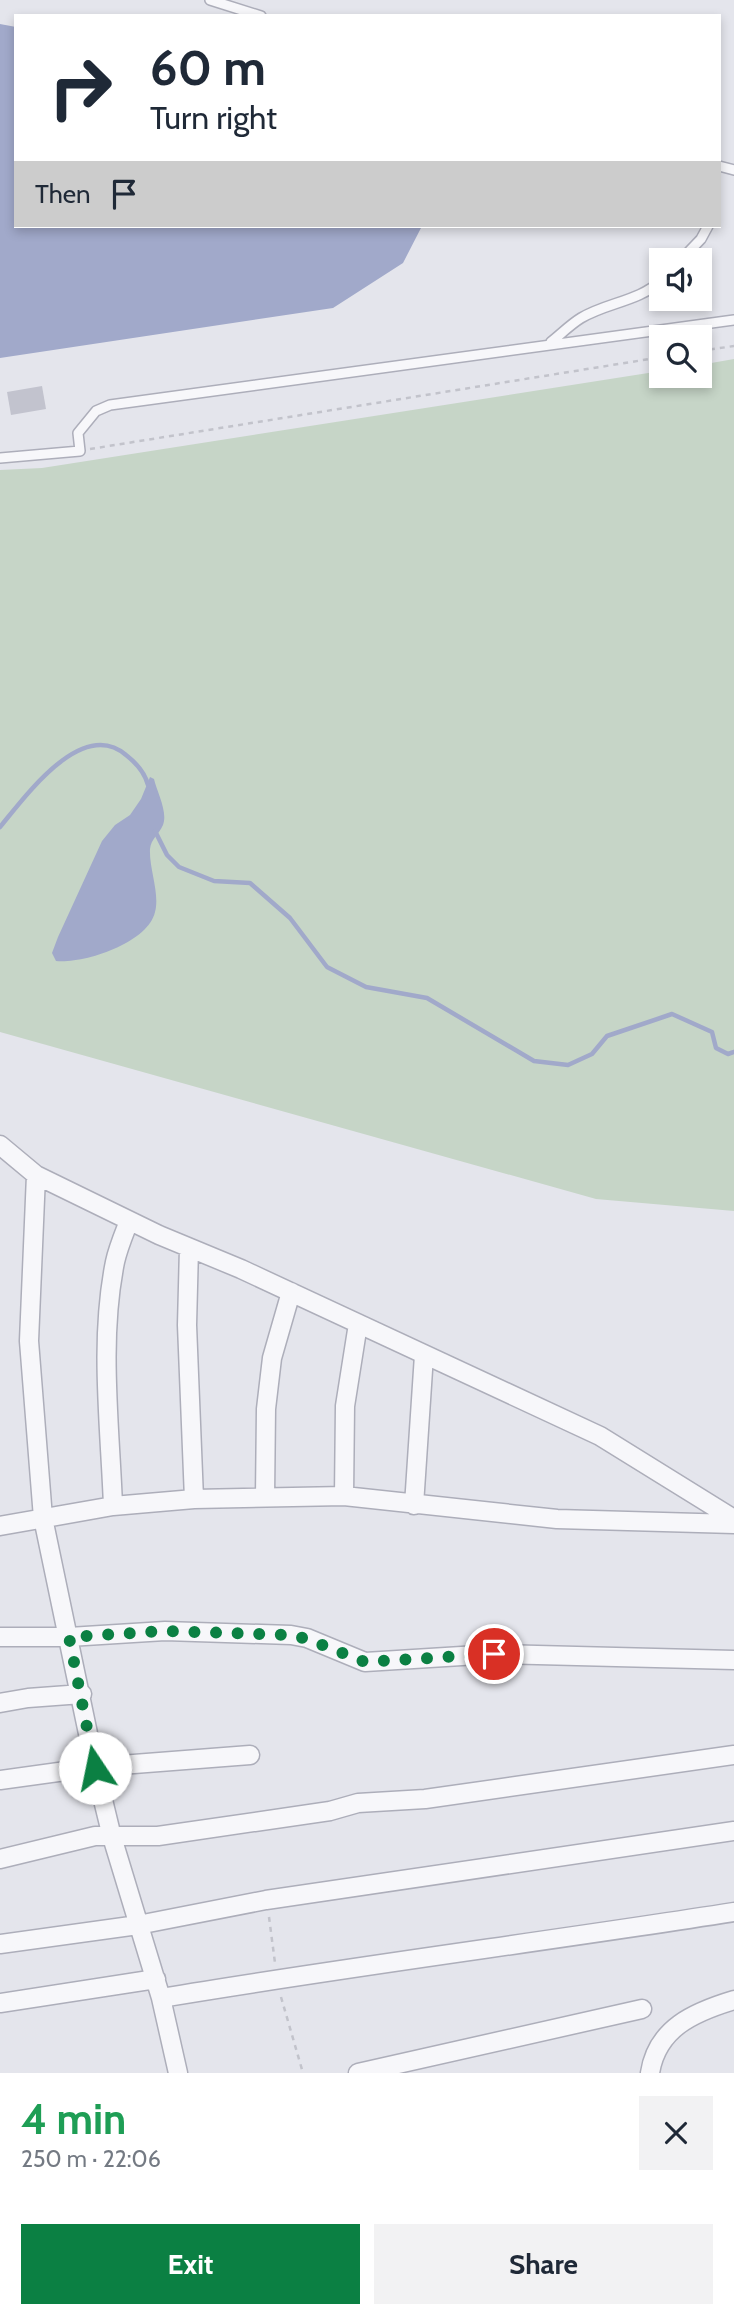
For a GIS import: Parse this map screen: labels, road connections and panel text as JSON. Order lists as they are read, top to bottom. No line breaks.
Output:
{"page":{"turn":["60 m","Turn right"],"then":"Then","heading":["4 min","250 m · 22:06"],"buttons":["Exit","Share"]}}
